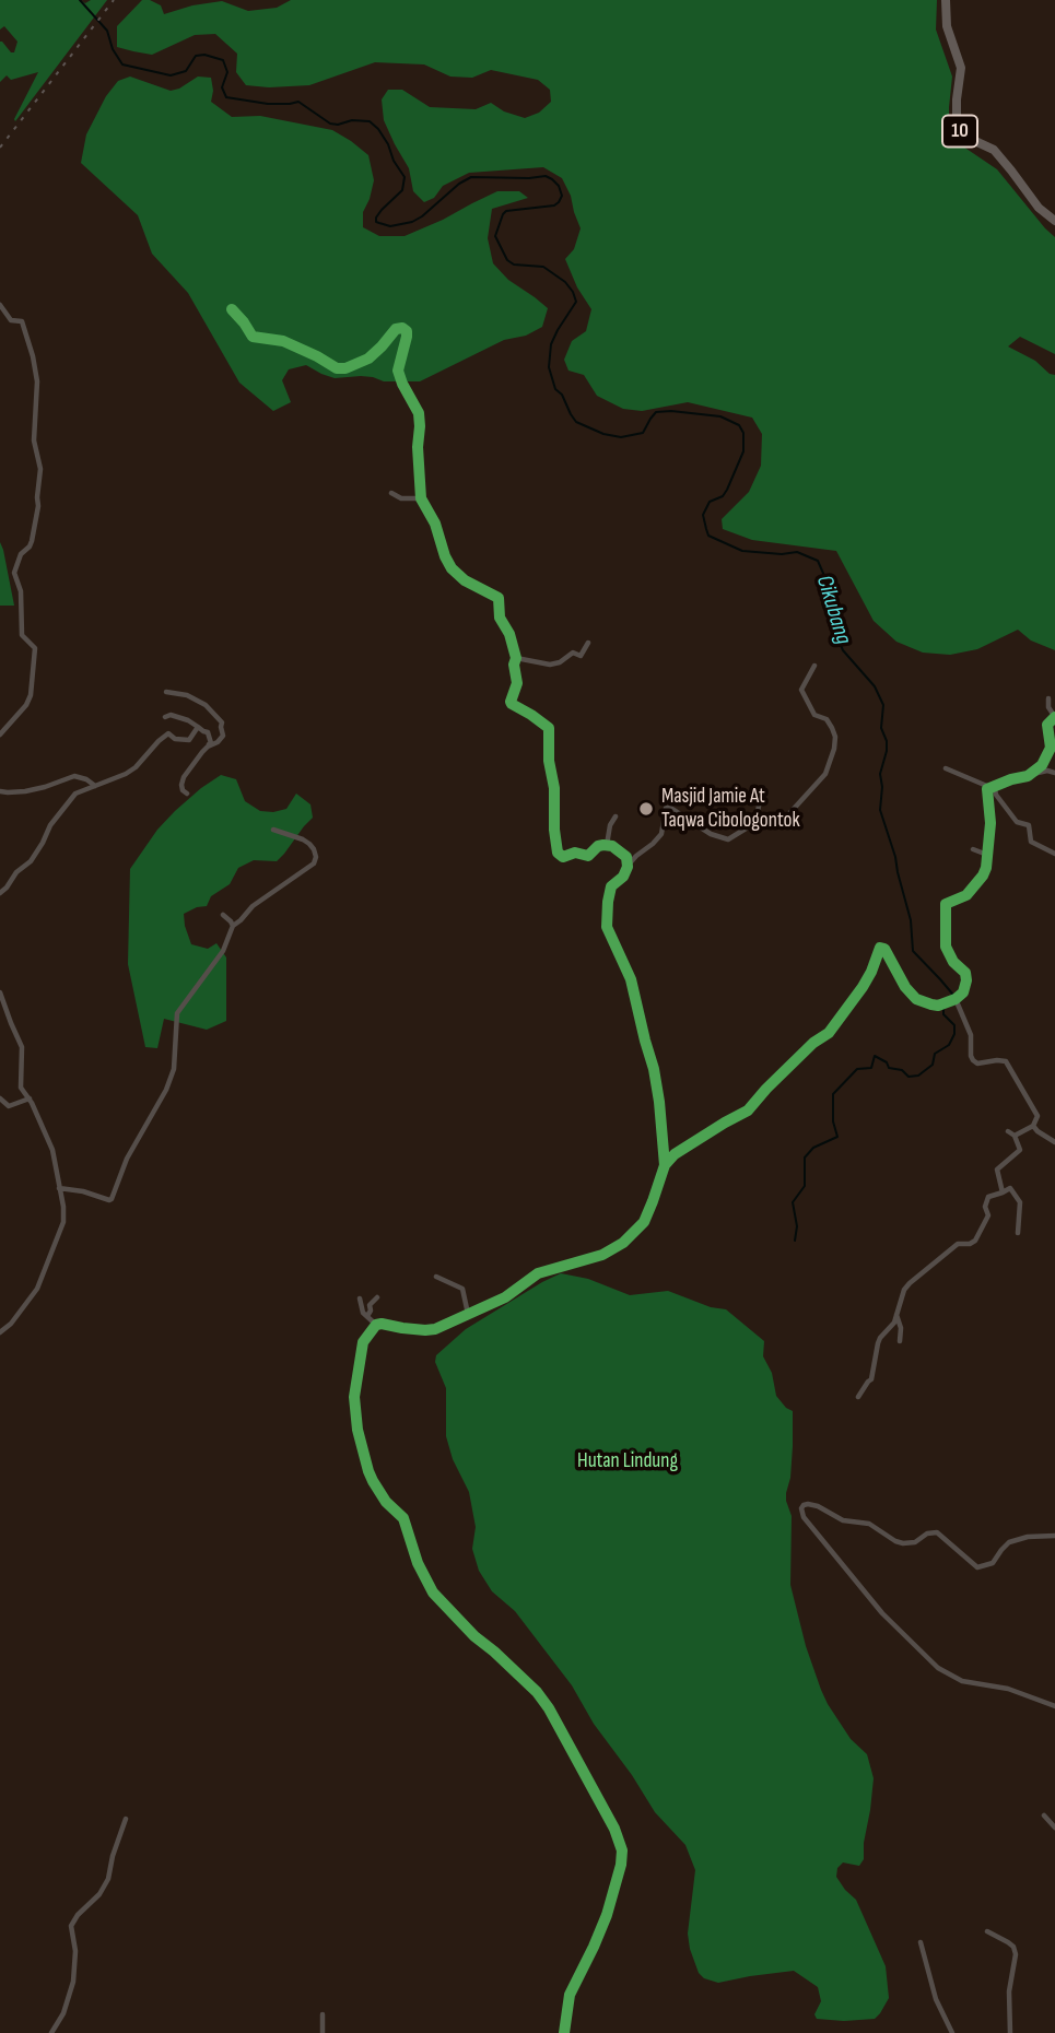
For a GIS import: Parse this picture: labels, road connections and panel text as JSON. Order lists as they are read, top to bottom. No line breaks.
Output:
{"streets":{"highway":["10"]},"water":["Cikubang"],"parks":["Hutan Lindung"],"places":["Masjid Jamie At Taqwa Cibologontok"]}
